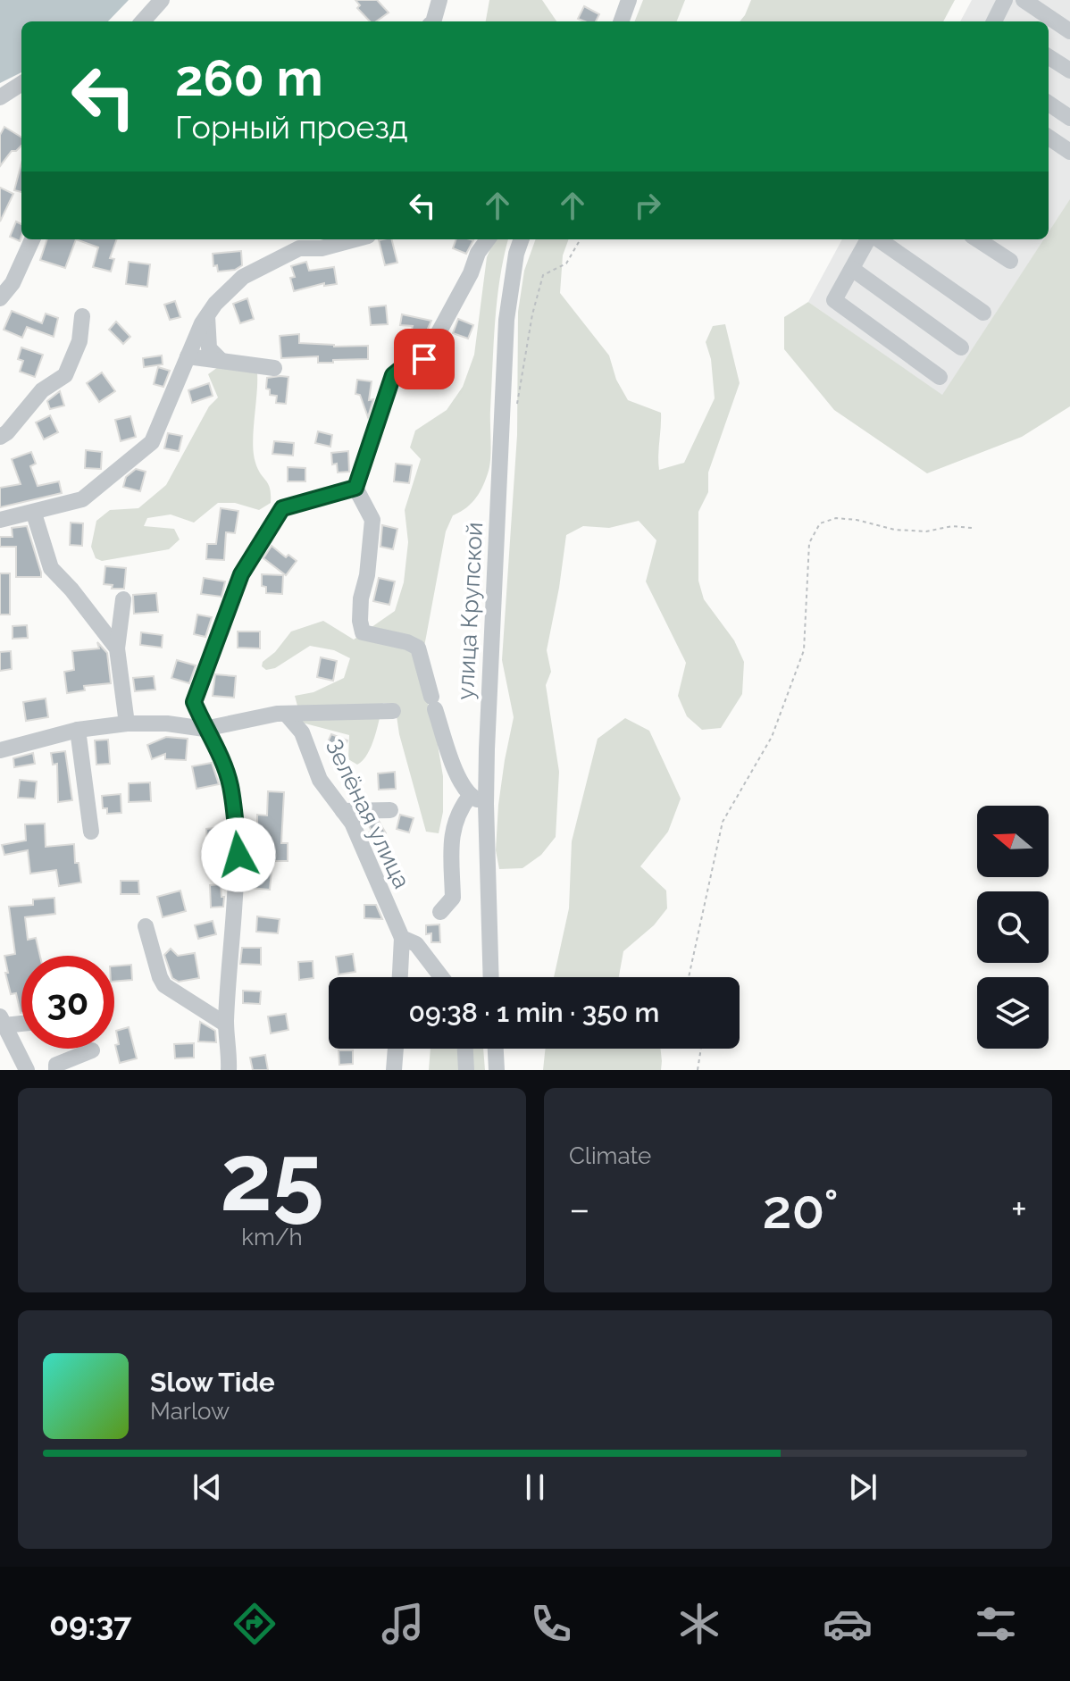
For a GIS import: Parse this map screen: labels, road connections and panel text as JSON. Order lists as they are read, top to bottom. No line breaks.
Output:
{"streets":{"street":["улица Крупской","Зелёная улица"]},"north":"left","page":{"turn":["260 m","Горный проезд"],"limit":"30","trip":"09:38 · 1 min · 350 m","tile":[["25","km/h"],"Climate"],"heat":["−","20°","+"],"song":["Slow Tide","Marlow"],"tabs":"09:37"}}
